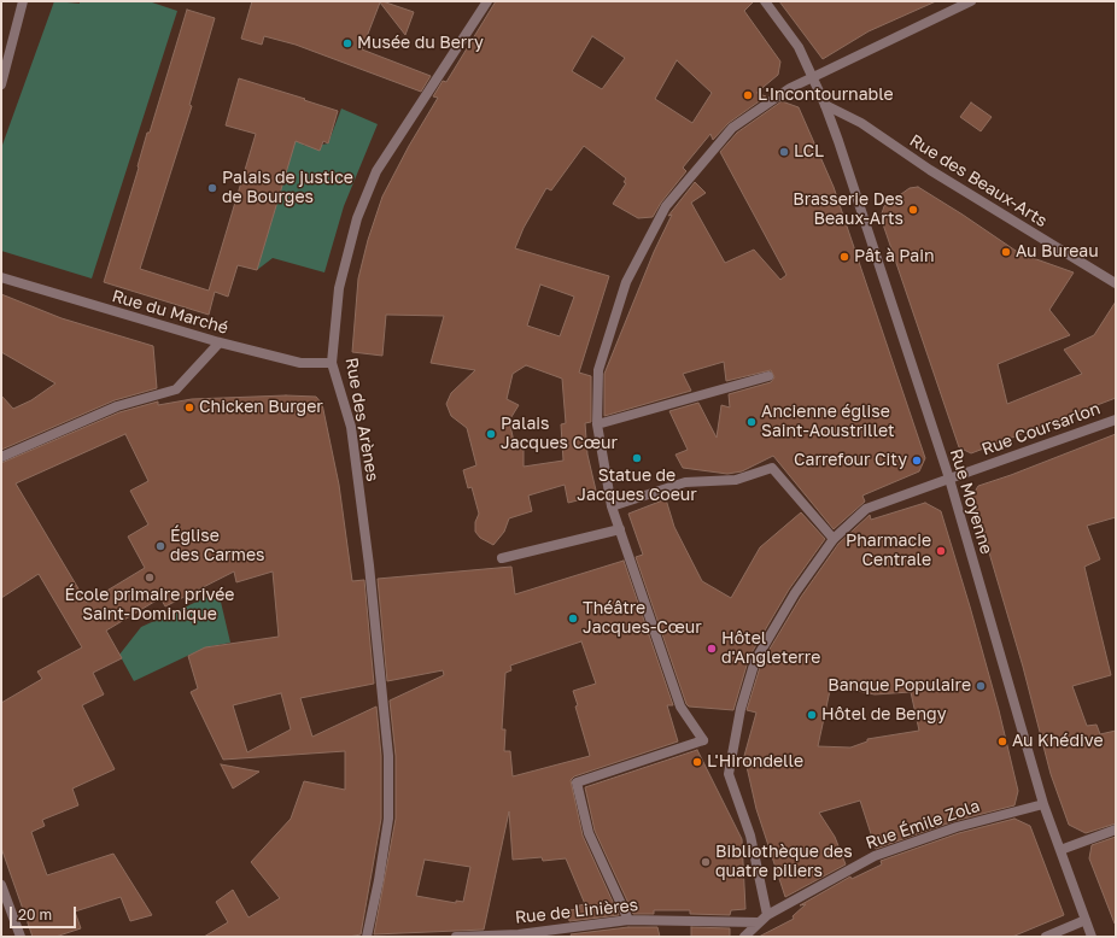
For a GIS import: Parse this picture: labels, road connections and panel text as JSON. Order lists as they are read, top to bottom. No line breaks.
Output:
{"streets":{"street":["Rue des Beaux-Arts","Rue du Marché","Rue des Arènes","Rue Coursarlon","Rue Moyenne","Rue Émile Zola","Rue de Linières"]},"crossings":[["Rue des Beaux-Arts","Rue Moyenne"],["Rue du Marché","Rue des Arènes"],["Rue Coursarlon","Rue Moyenne"],["Rue Coursarlon","Rue Émile Zola"],["Rue Moyenne","Rue Émile Zola"],["Rue Émile Zola","Rue de Linières"]],"places":["Musée du Berry","L'Incontournable","LCL","Palais de justice de Bourges","Brasserie Des Beaux-Arts","Au Bureau","Pât à Pain","Chicken Burger","Ancienne église Saint-Aoustrillet","Palais Jacques Cœur","Statue de Jacques Coeur","Carrefour City","Église des Carmes","Pharmacie Centrale","École primaire privée Saint-Dominique","Théâtre Jacques-Cœur","Hôtel d'Angleterre","Banque Populaire","Hôtel de Bengy","Au Khédive","L'Hirondelle","Bibliothèque des quatre piliers"],"scale_bar":"20 m"}
